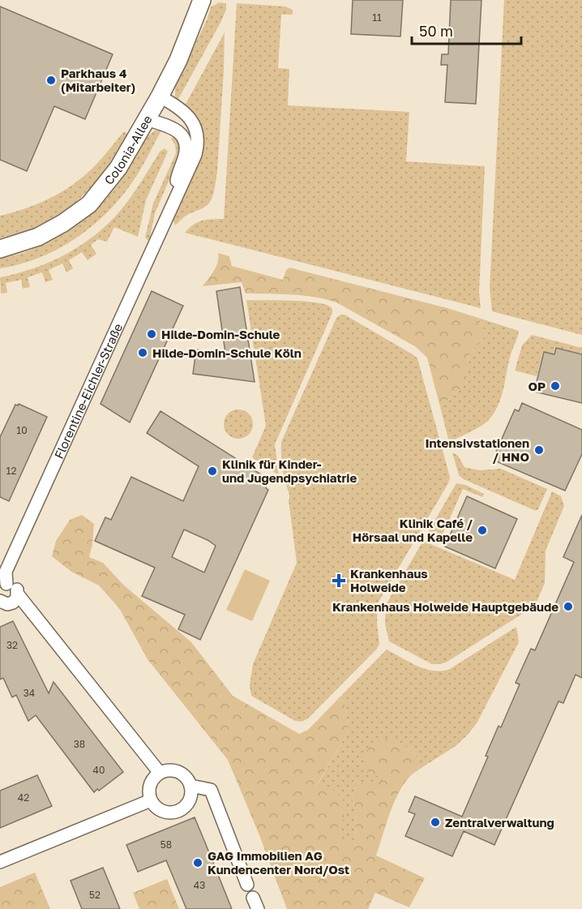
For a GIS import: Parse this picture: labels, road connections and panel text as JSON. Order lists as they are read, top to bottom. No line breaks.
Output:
{"streets":{"main road":["Colonia-Allee"],"street":["Florentine-Eichler-Straße"]},"crossings":[["Colonia-Allee","Florentine-Eichler-Straße"]],"places":{"other":["Parkhaus 4 (Mitarbeiter)","Hilde-Domin-Schule","Hilde-Domin-Schule Köln","OP","Intensivstationen / HNO","Klinik für Kinder- und Jugendpsychiatrie","Klinik Café / Hörsaal und Kapelle","Krankenhaus Holweide Hauptgebäude","Zentralverwaltung","GAG Immobilien AG Kundencenter Nord/Ost"],"health":["Krankenhaus Holweide"]},"house_numbers":["11","10","12","32","34","38","40","42","58","43","52"],"scale_bar":"50 m"}
